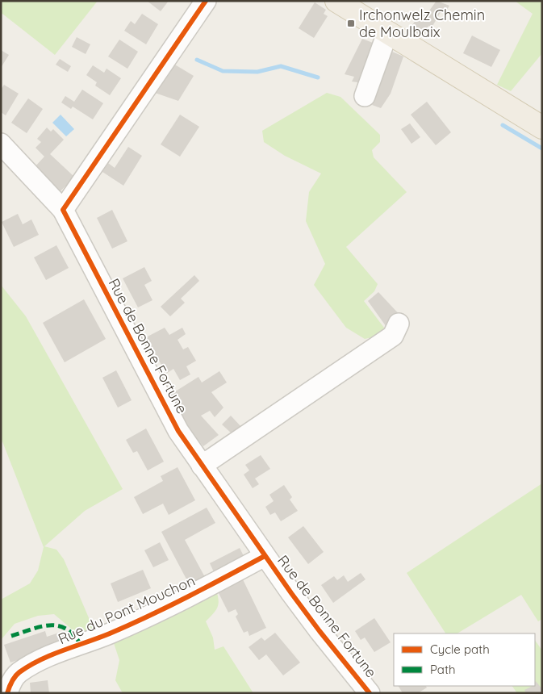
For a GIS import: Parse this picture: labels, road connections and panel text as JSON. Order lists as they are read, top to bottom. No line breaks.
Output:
{"streets":{"street":["Rue de Bonne Fortune","Rue du Pont Mouchon"]},"crossings":[["Rue de Bonne Fortune","Rue du Pont Mouchon"]],"places":{"transit":["Irchonwelz Chemin de Moulbaix"]},"legend":["Cycle path","Path"]}
